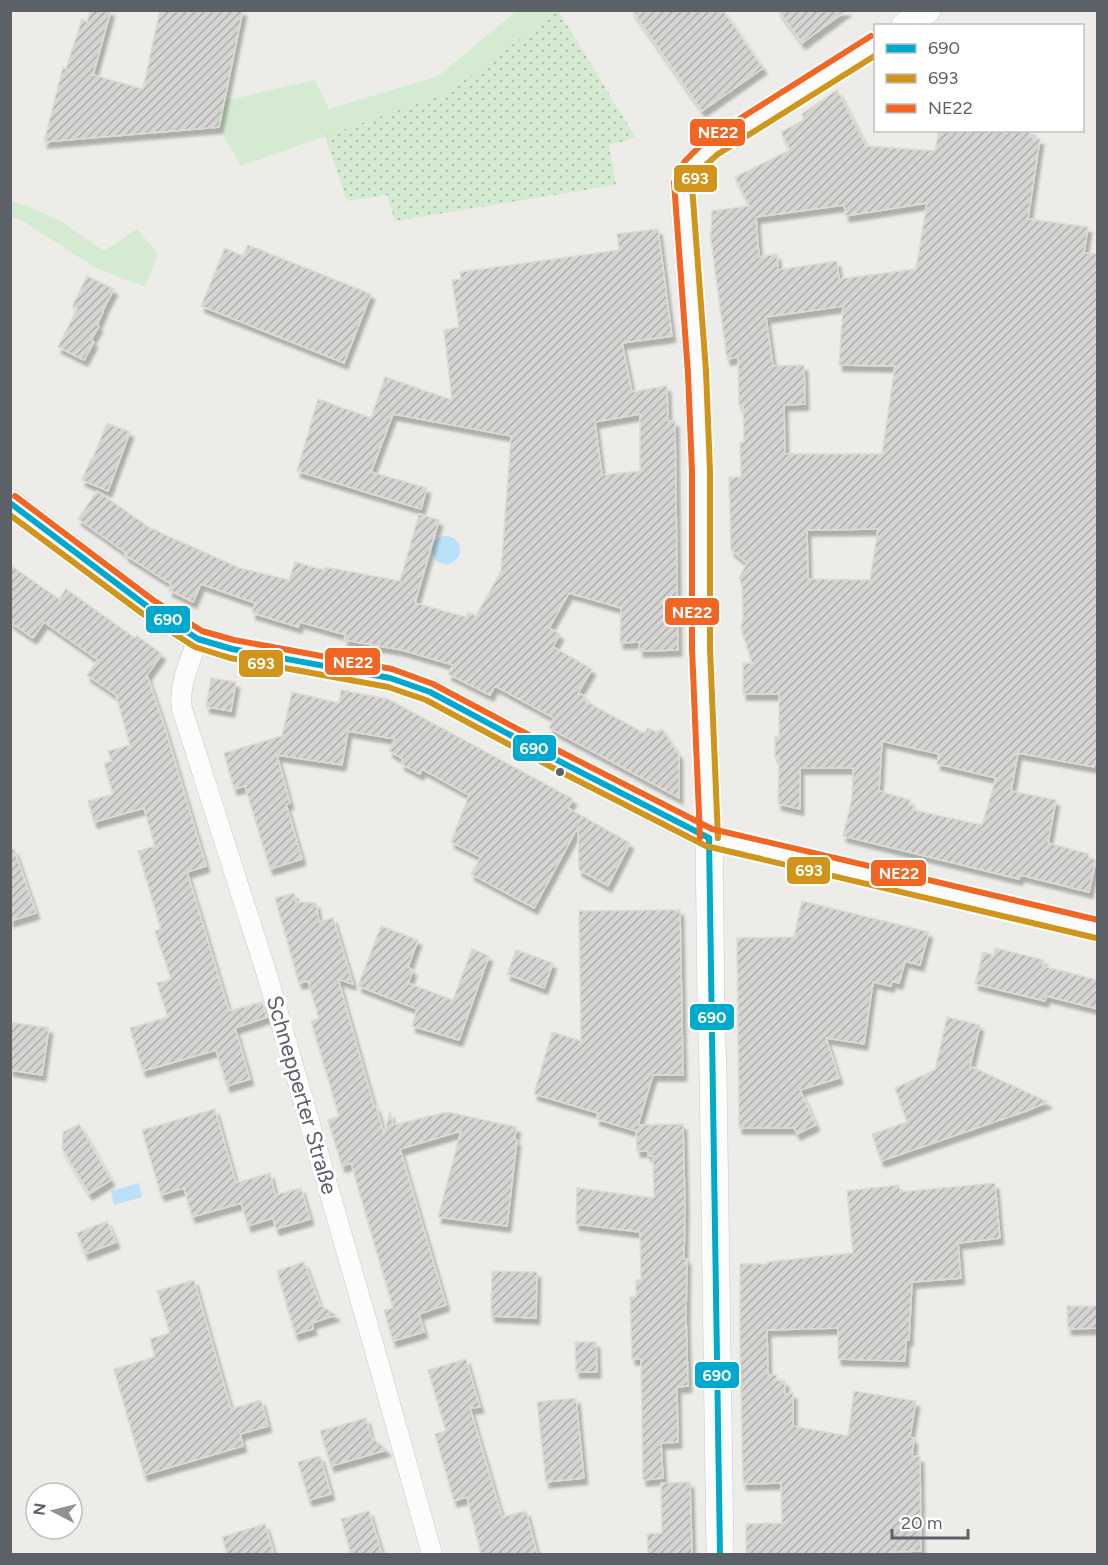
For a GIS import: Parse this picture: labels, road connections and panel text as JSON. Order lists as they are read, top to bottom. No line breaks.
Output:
{"streets":{"street":["Schnepperter Straße"]},"lines":["transit line NE22","transit line 693","transit line 690"],"legend":["690","693","NE22"],"scale_bar":"20 m","north":"left"}
